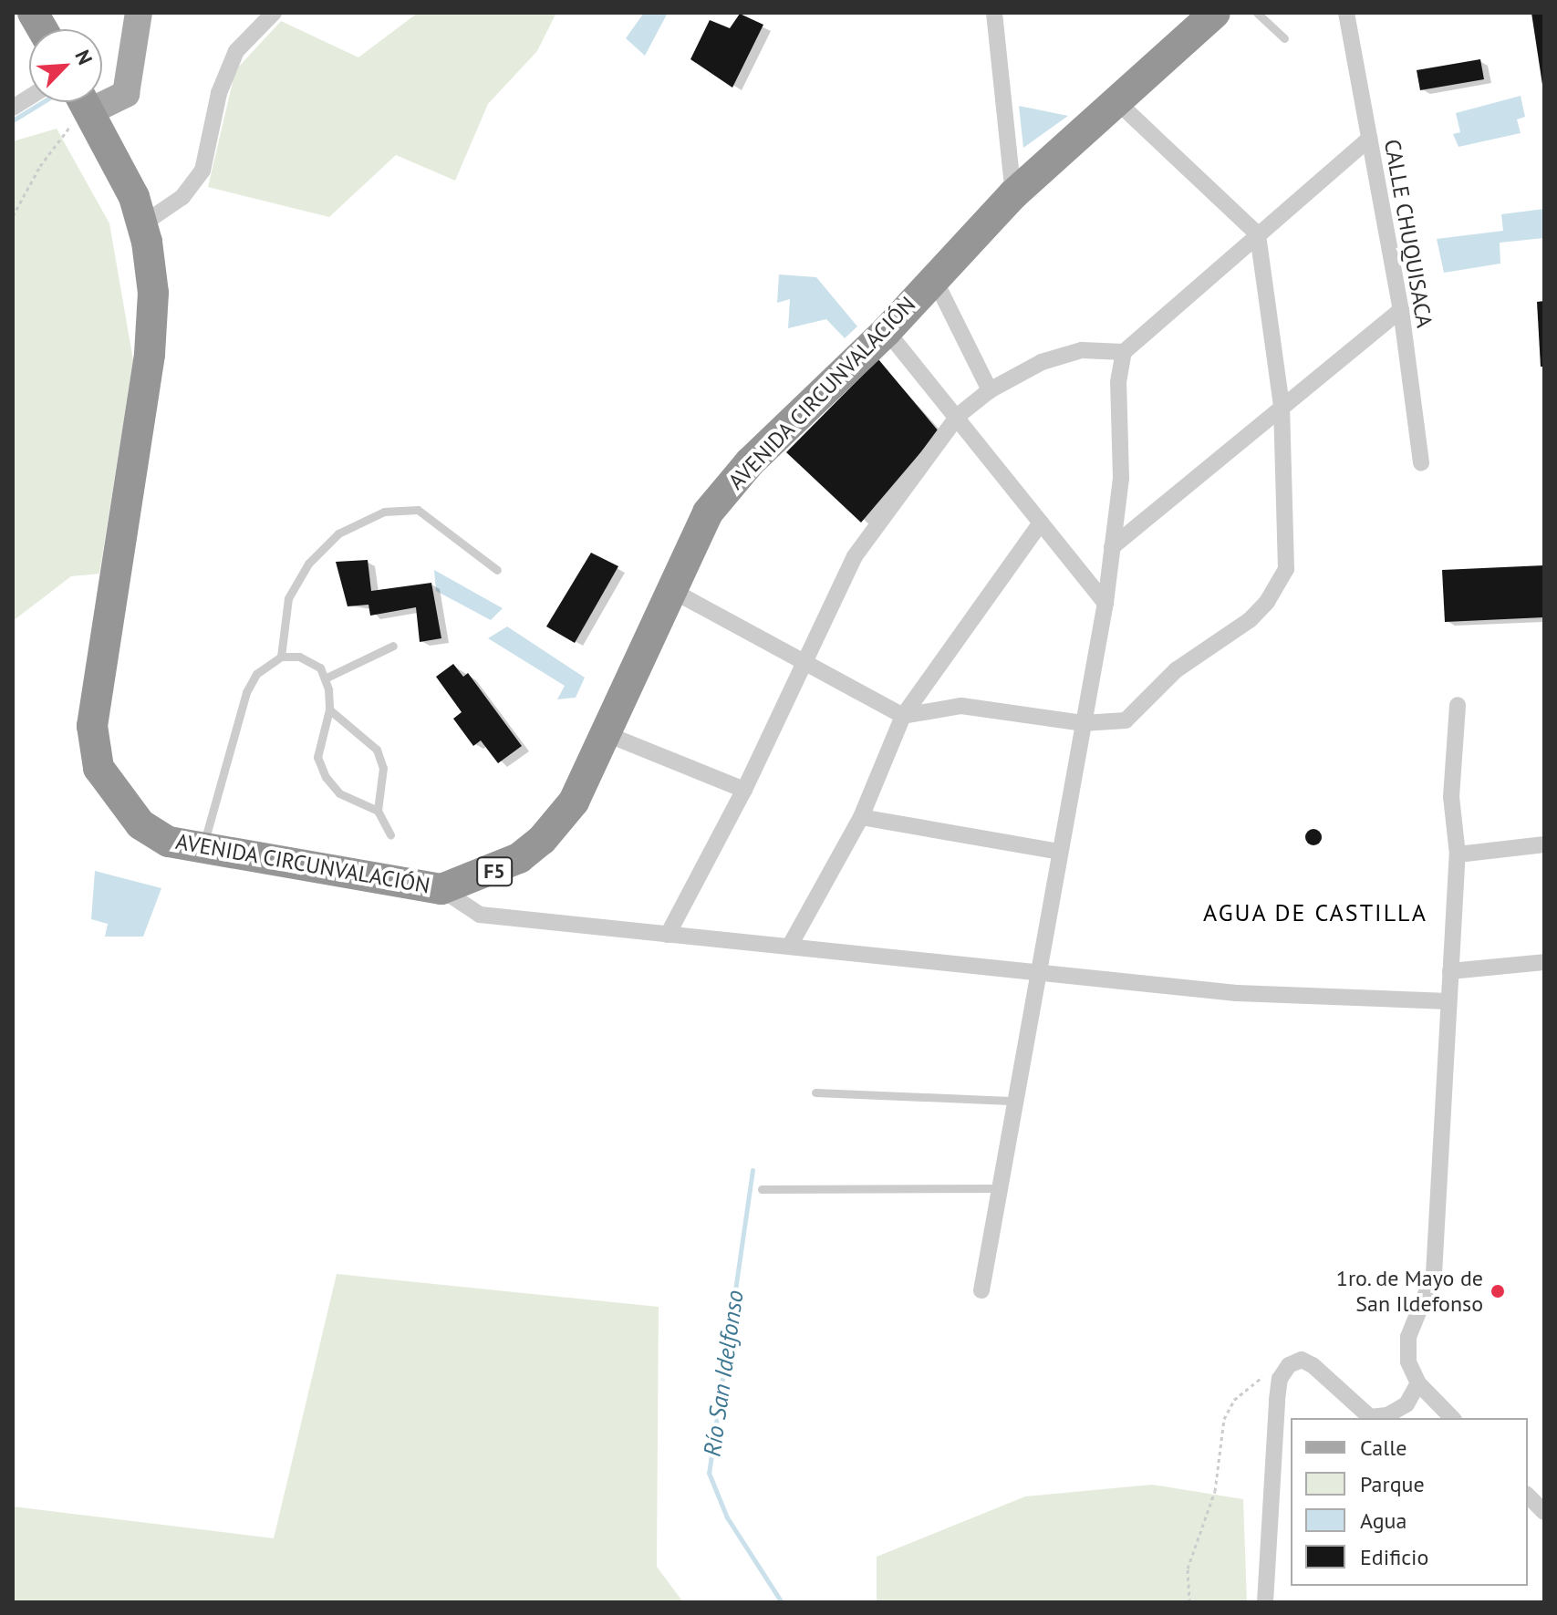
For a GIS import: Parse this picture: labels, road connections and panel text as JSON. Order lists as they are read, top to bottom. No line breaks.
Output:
{"streets":{"highway":["AVENIDA CIRCUNVALACIÓN","F5"],"street":["CALLE CHUQUISACA"]},"districts":["AGUA DE CASTILLA"],"water":["Río San Idelfonso"],"places":["1ro. de Mayo de San Ildefonso"],"legend":["Calle","Parque","Agua","Edificio"],"north":"top right"}
